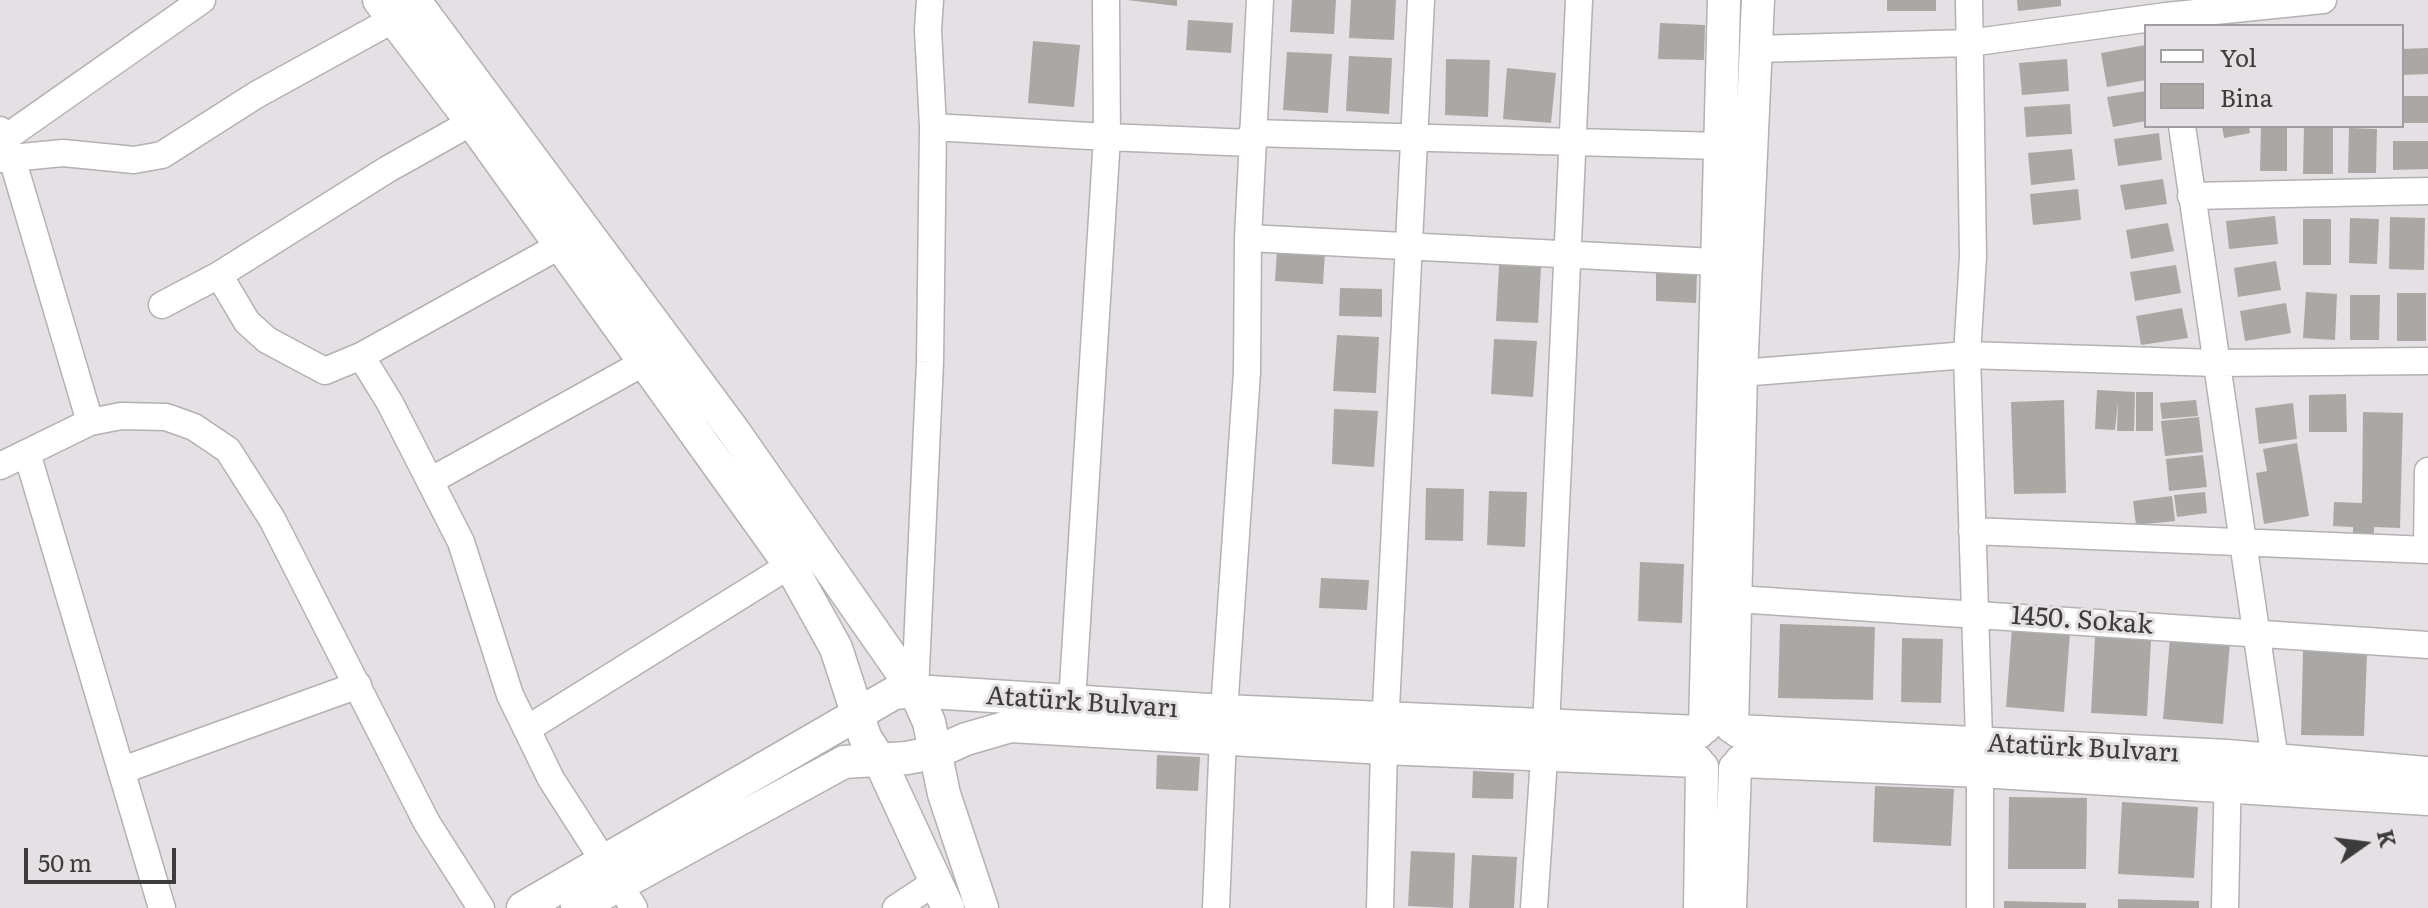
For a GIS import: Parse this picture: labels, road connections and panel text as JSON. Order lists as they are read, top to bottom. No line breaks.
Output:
{"streets":{"main road":["Atatürk Bulvarı"],"street":["1450. Sokak"]},"legend":["Yol","Bina"],"scale_bar":"50 m","north":"right"}
